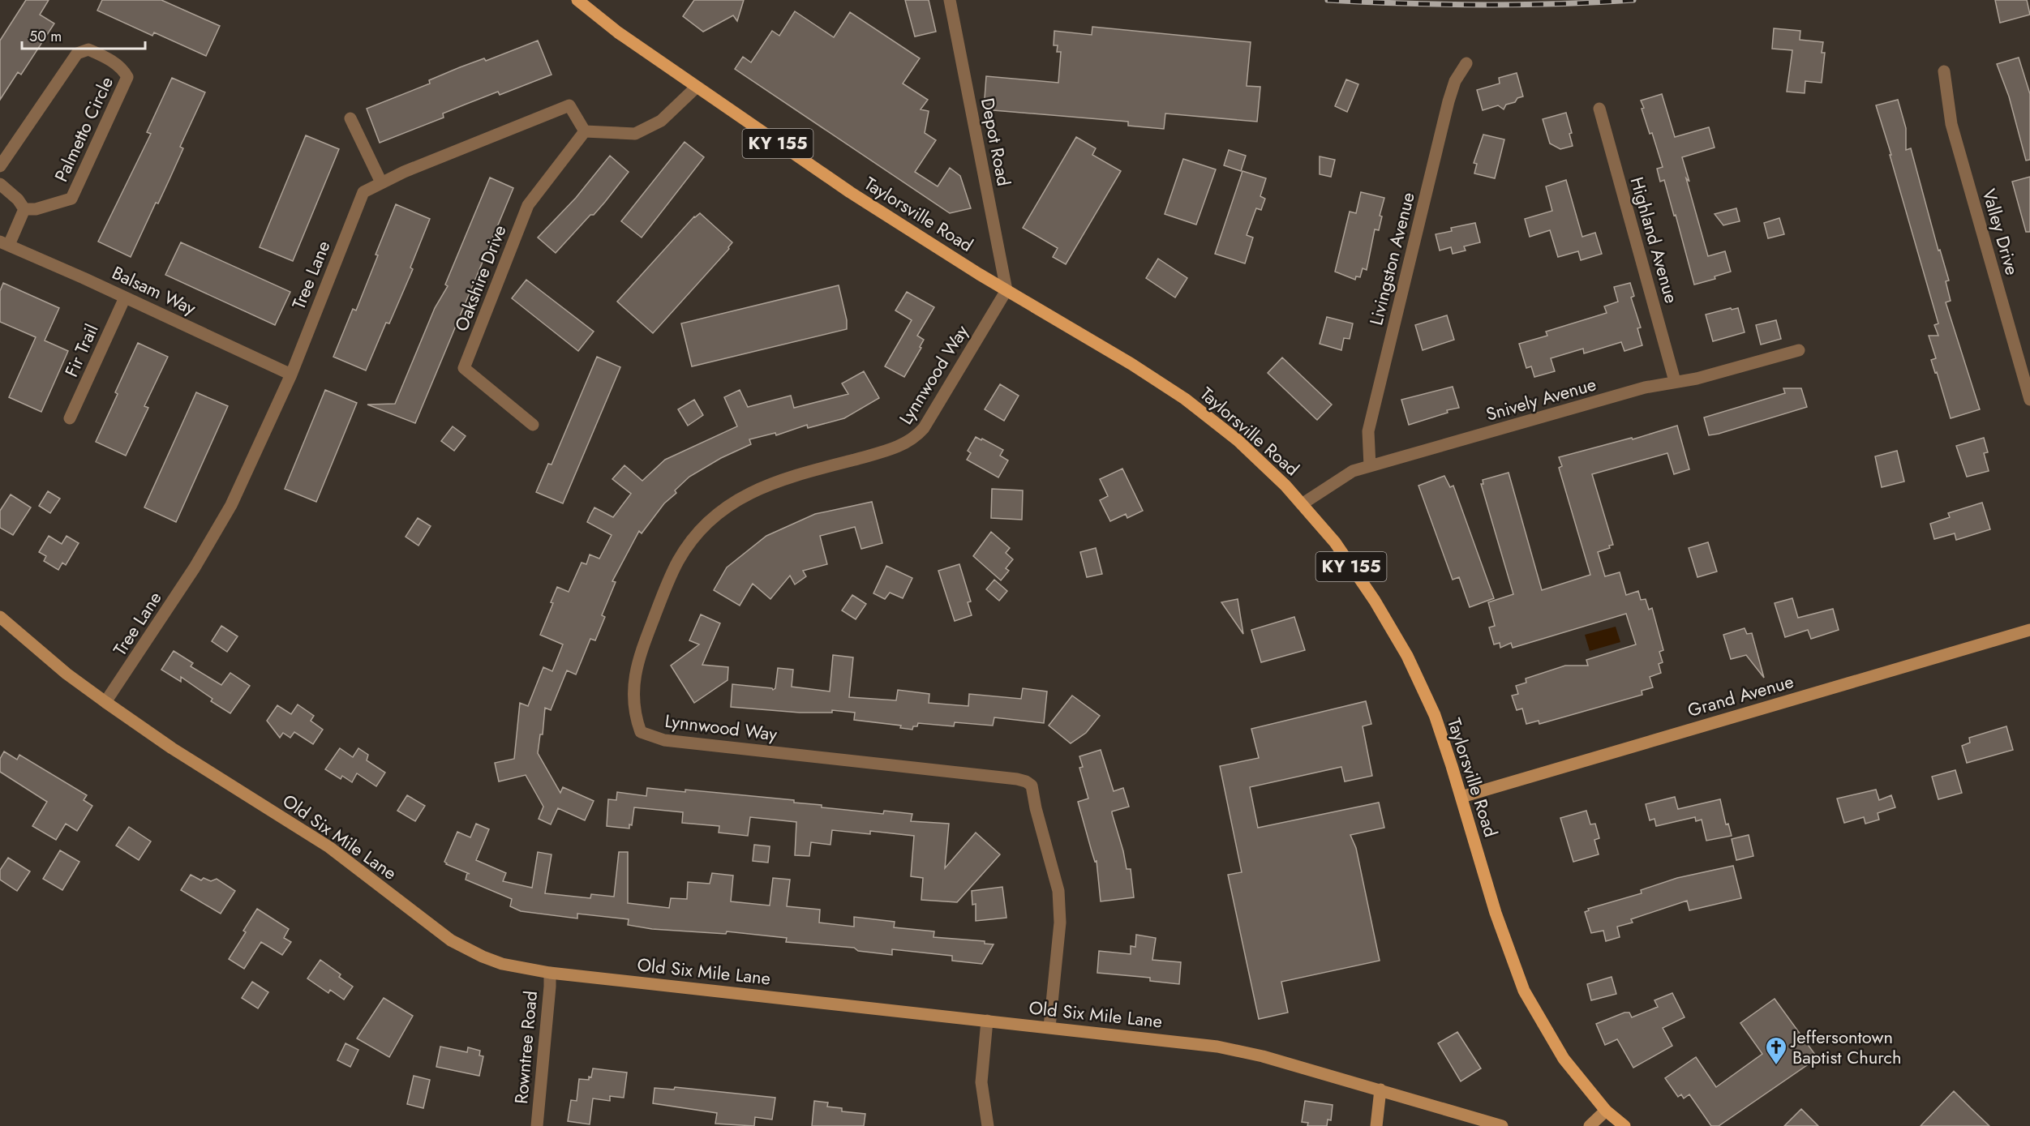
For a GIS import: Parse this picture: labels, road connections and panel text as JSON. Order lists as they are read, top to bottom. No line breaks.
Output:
{"streets":{"main road":["KY 155","Taylorsville Road"],"street":["Palmetto Circle","Depot Road","Valley Drive","Highland Avenue","Livingston Avenue","Tree Lane","Oakshire Drive","Balsam Way","Fir Trail","Lynnwood Way","Snively Avenue","Grand Avenue","Old Six Mile Lane","Rowntree Road"]},"crossings":[["Depot Road","Taylorsville Road"],["Depot Road","Lynnwood Way"],["Taylorsville Road","Lynnwood Way"],["Taylorsville Road","Snively Avenue"],["Taylorsville Road","Grand Avenue"],["Highland Avenue","Snively Avenue"],["Livingston Avenue","Snively Avenue"],["Tree Lane","Oakshire Drive"],["Tree Lane","Balsam Way"],["Tree Lane","Old Six Mile Lane"],["Balsam Way","Fir Trail"],["Lynnwood Way","Old Six Mile Lane"],["Old Six Mile Lane","Rowntree Road"]],"places":{"church":["Jeffersontown Baptist Church"]},"scale_bar":"50 m"}
